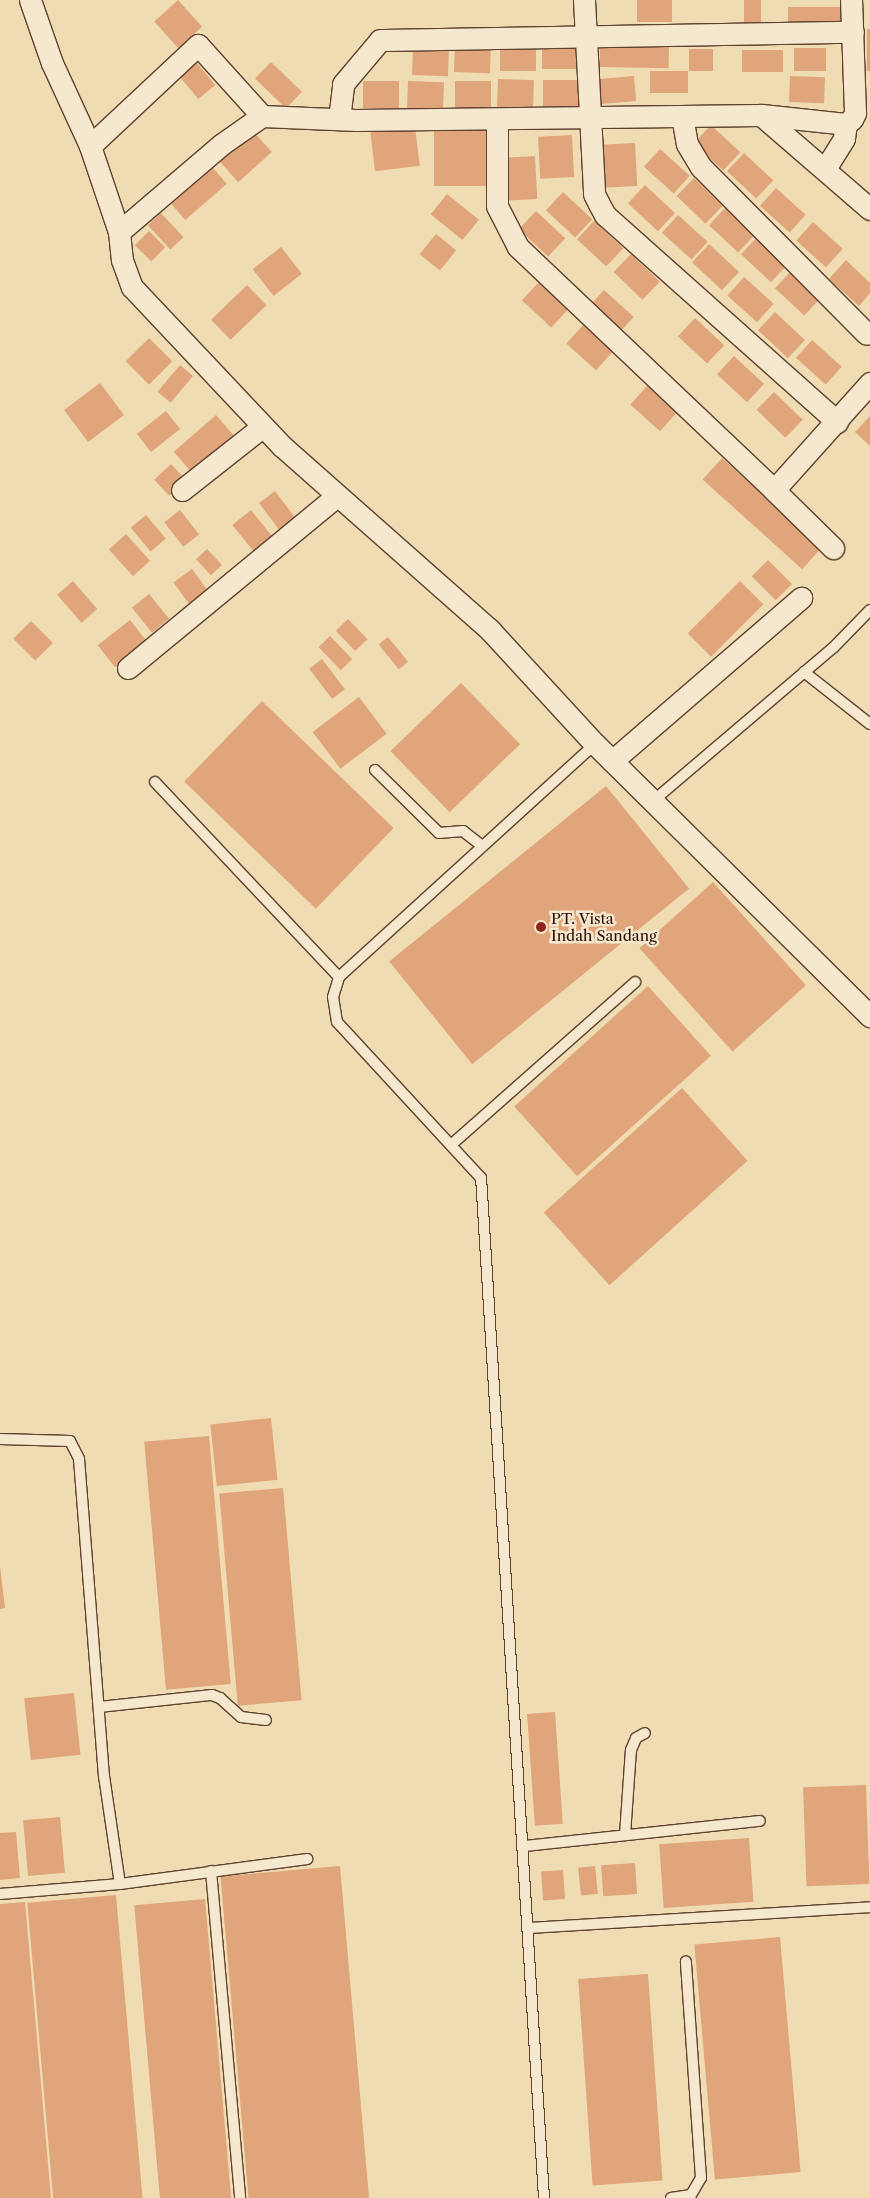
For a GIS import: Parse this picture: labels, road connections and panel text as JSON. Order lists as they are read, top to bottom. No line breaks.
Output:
{"places":["PT. Vista Indah Sandang"]}
